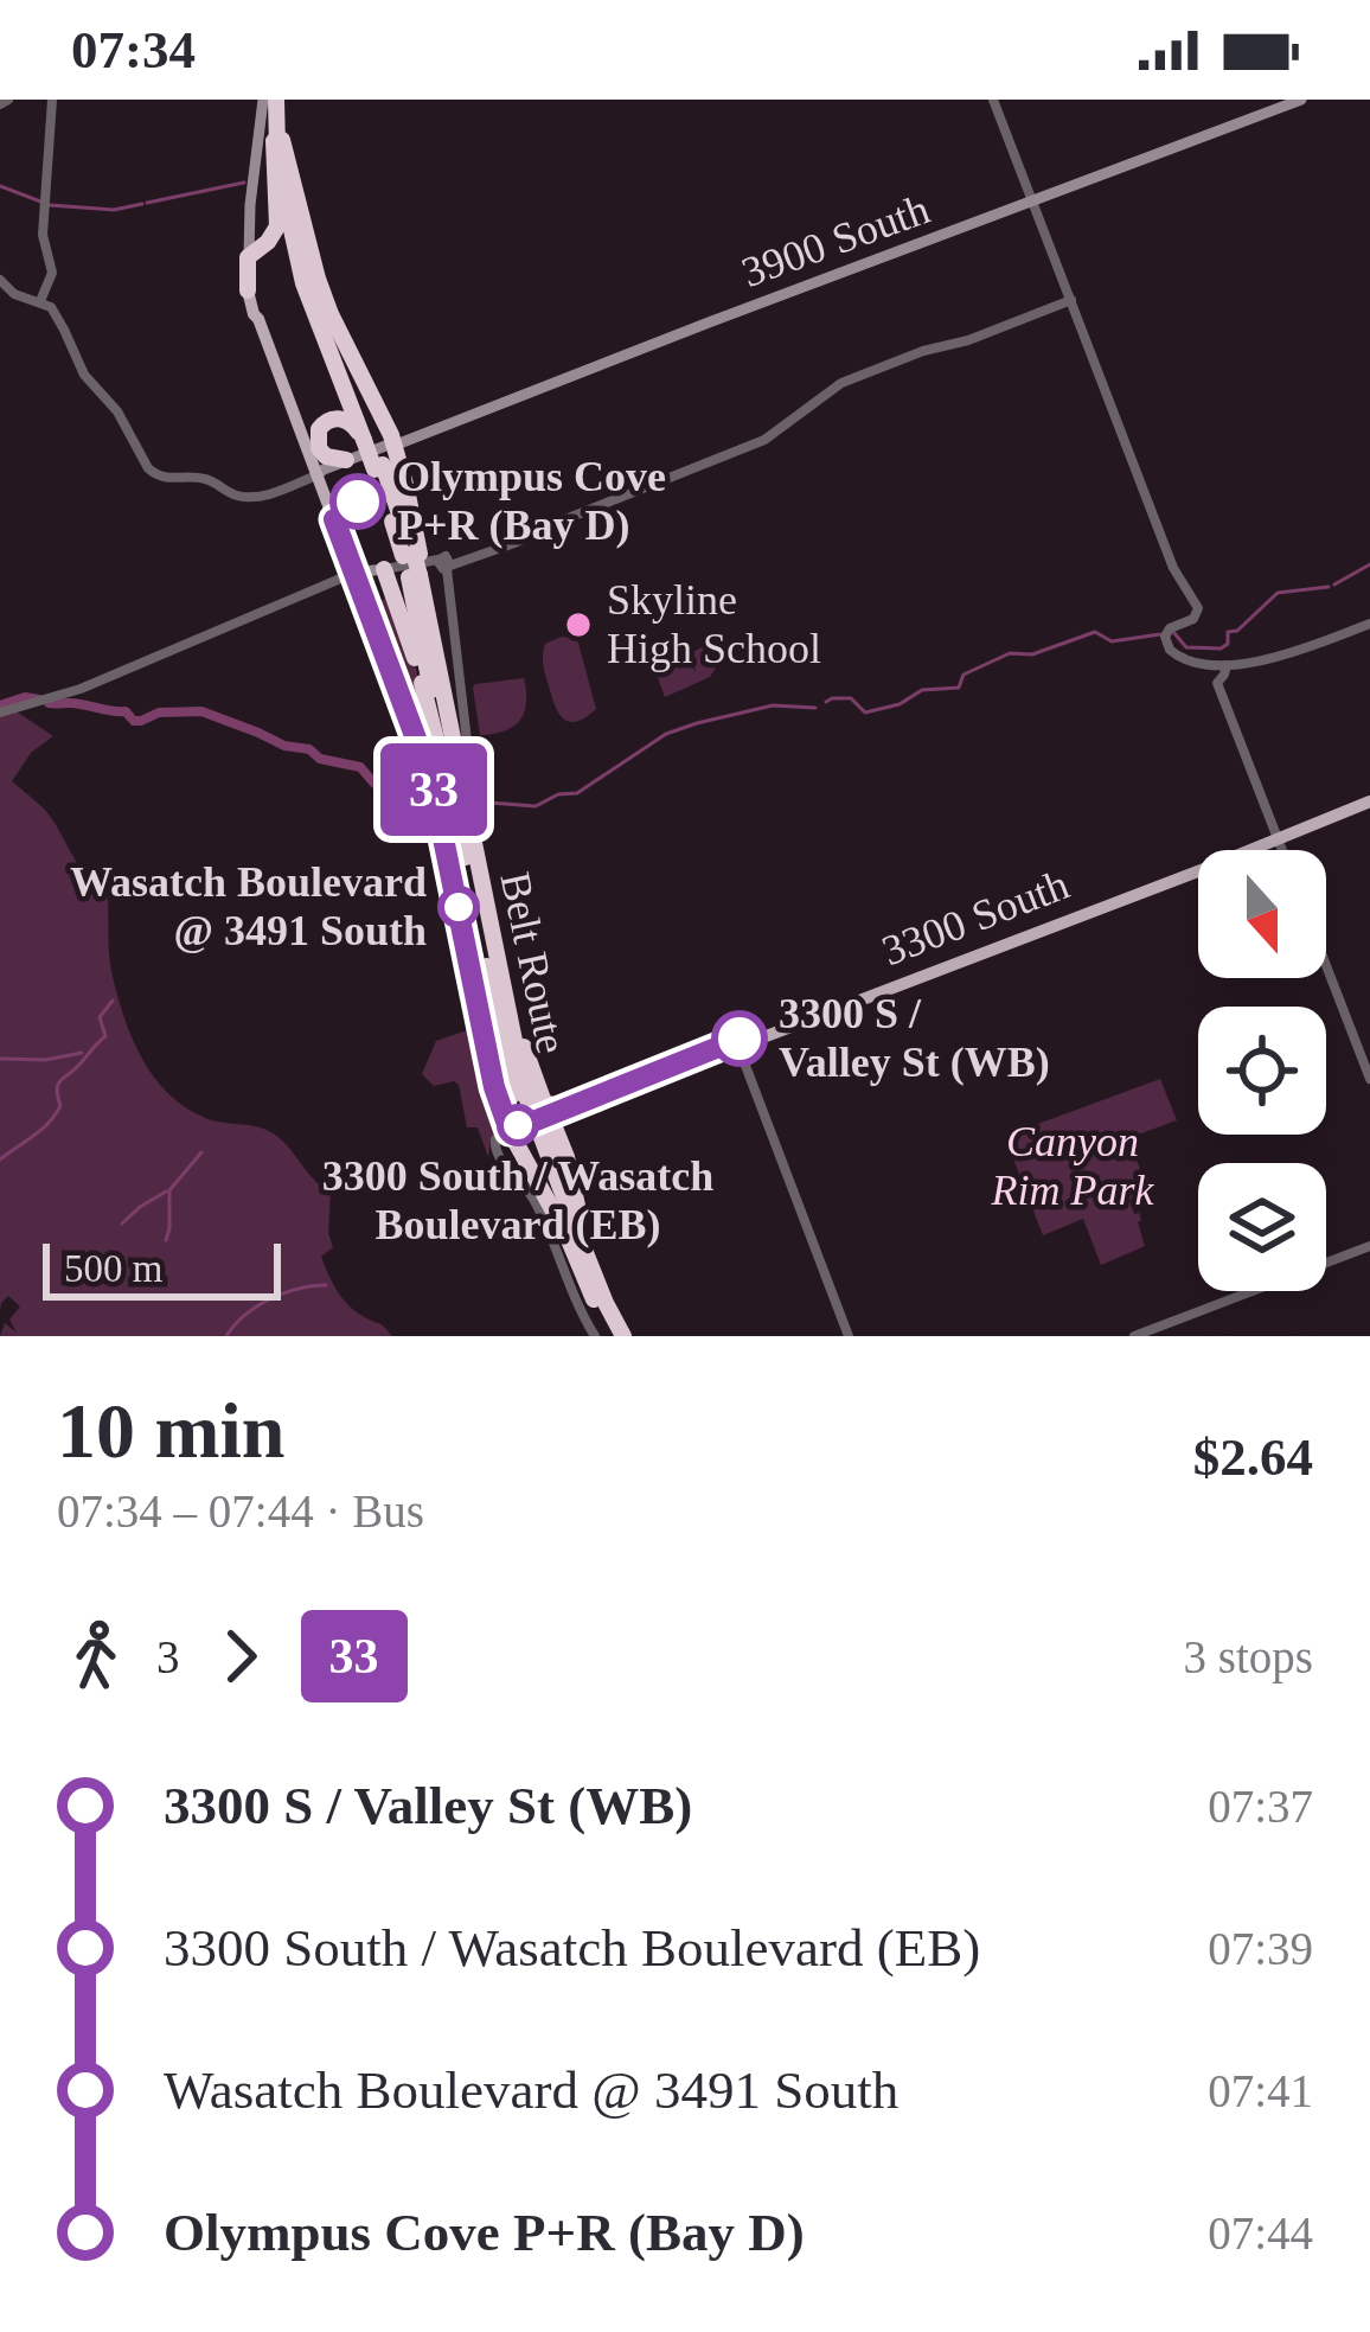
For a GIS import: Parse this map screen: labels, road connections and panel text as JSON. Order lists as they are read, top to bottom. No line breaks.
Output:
{"streets":{"highway":["Belt Route"],"main road":["3900 South","3300 South"]},"parks":["Canyon Rim Park"],"places":["Olympus Cove P+R (Bay D)","Skyline High School","Wasatch Boulevard @ 3491 South","3300 S / Valley St (WB)","3300 South / Wasatch Boulevard (EB)"],"lines":["bus line 33"],"scale_bar":"500 m","north":"bottom","page":{"status":"07:34","on_map":"33","scale":"500 m","heading":["10 min","07:34 – 07:44 · Bus","$2.64"],"legs":["3","33","3 stops"],"list":[{"name":"3300 S / Valley St (WB)","value":"07:37"},{"name":"3300 South / Wasatch Boulevard (EB)","value":"07:39"},{"name":"Wasatch Boulevard @ 3491 South","value":"07:41"},{"name":"Olympus Cove P+R (Bay D)","value":"07:44"}]}}
